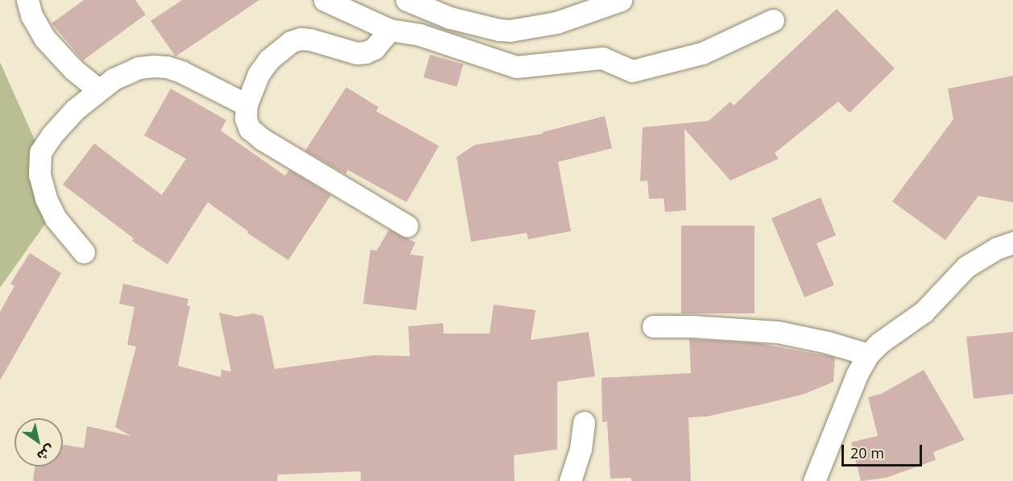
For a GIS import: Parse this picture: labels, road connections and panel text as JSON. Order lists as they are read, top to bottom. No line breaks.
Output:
{"scale_bar":"20 m","north":"bottom right"}
